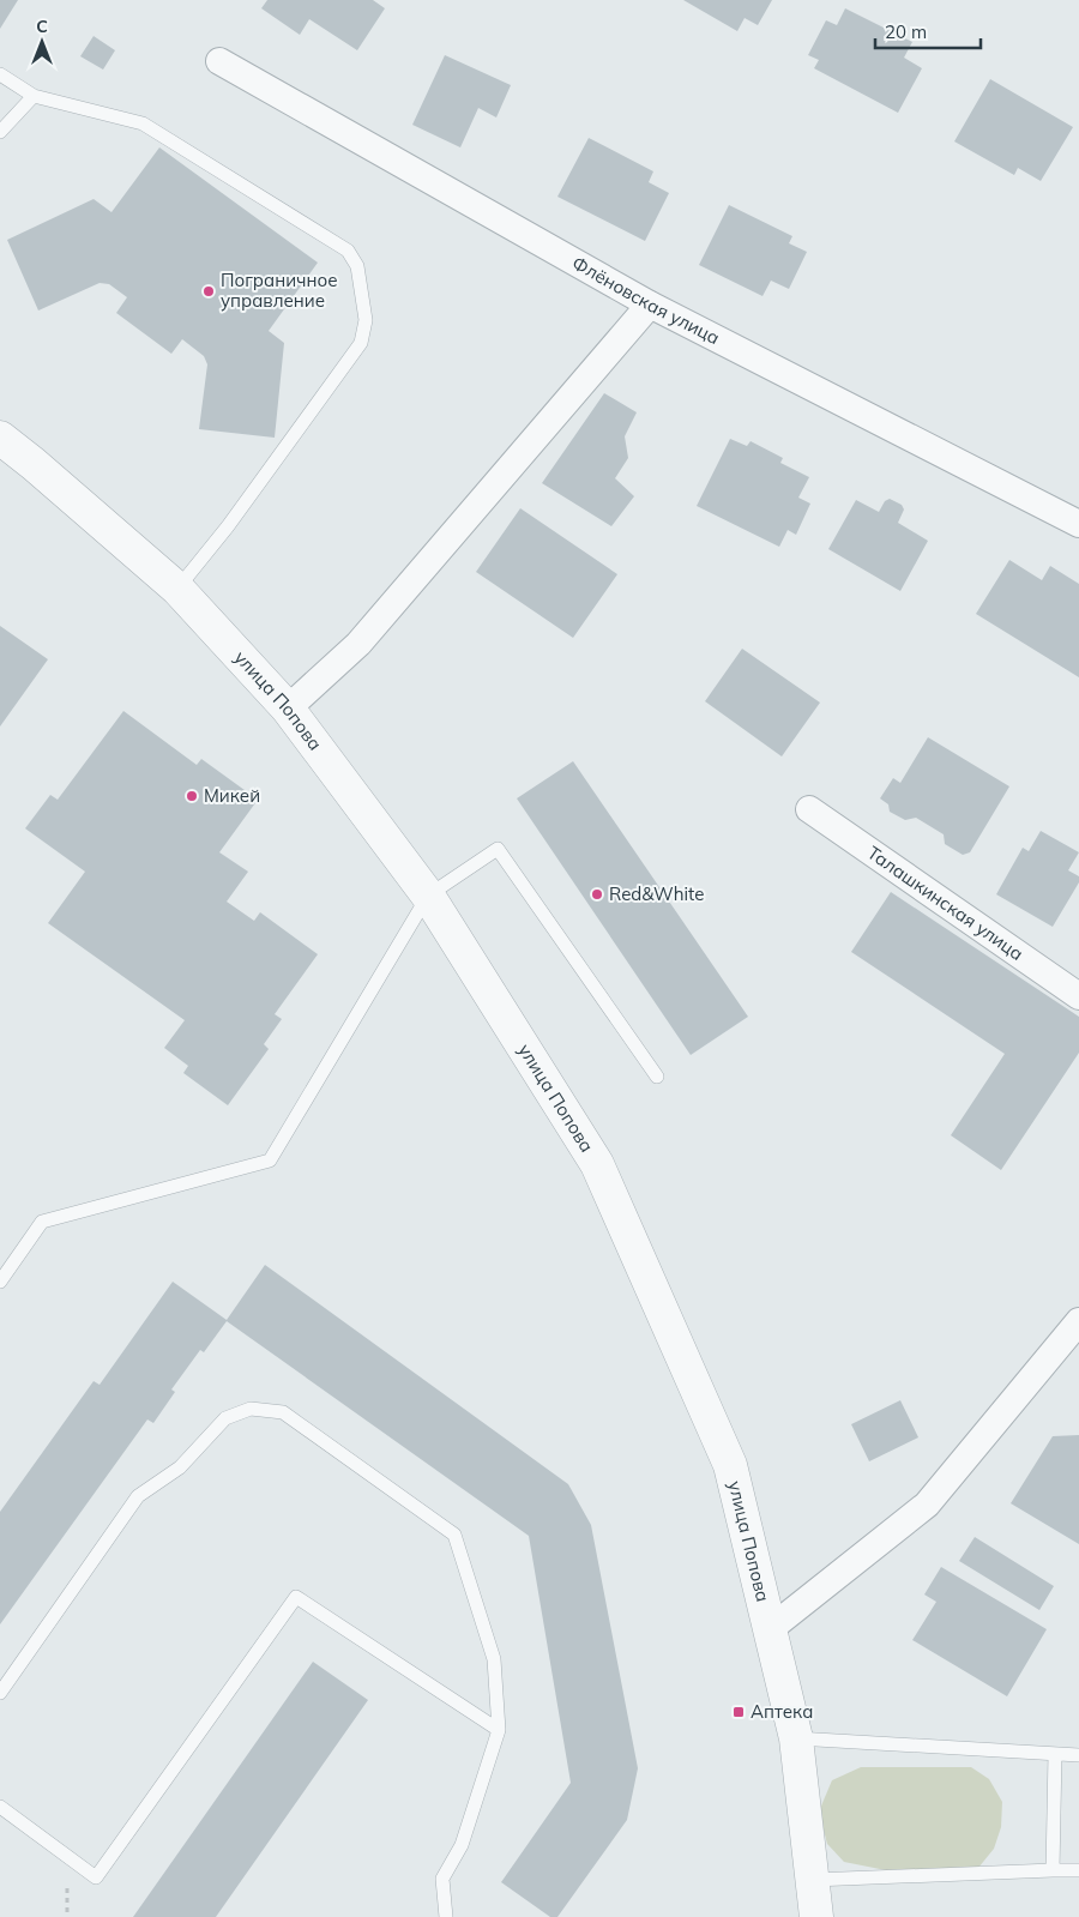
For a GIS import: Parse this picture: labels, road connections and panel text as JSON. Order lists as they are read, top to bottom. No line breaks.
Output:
{"streets":{"street":["Флёновская улица","улица Попова","Талашкинская улица"]},"places":{"other":["Пограничное управление","Микей","Red&White"],"transit":["Аптека"]},"scale_bar":"20 m","north":"top"}
